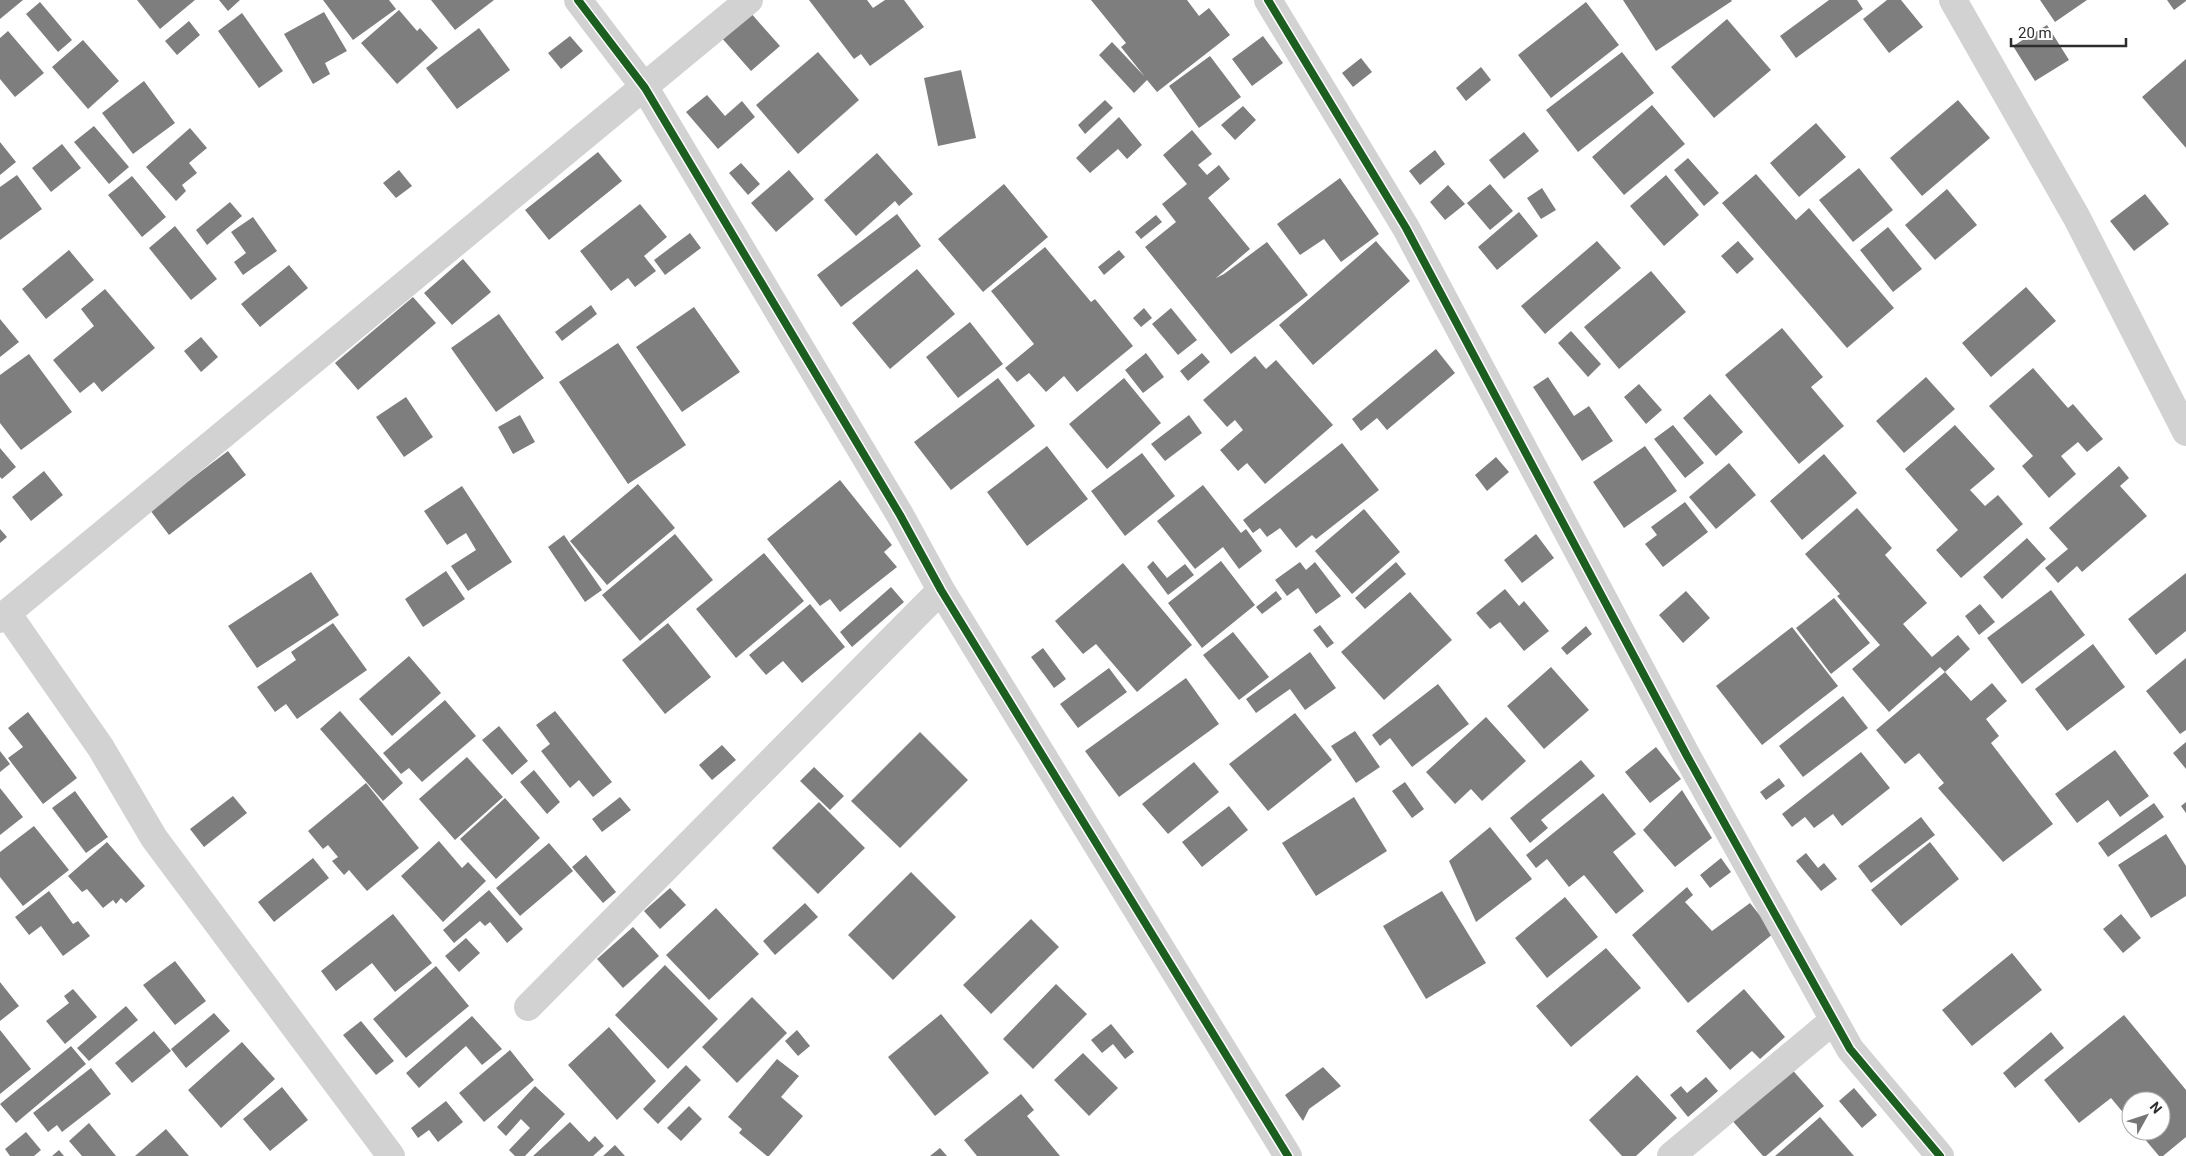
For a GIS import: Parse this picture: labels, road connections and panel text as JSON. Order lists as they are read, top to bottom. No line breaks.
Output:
{"scale_bar":"20 m","north":"top right"}
